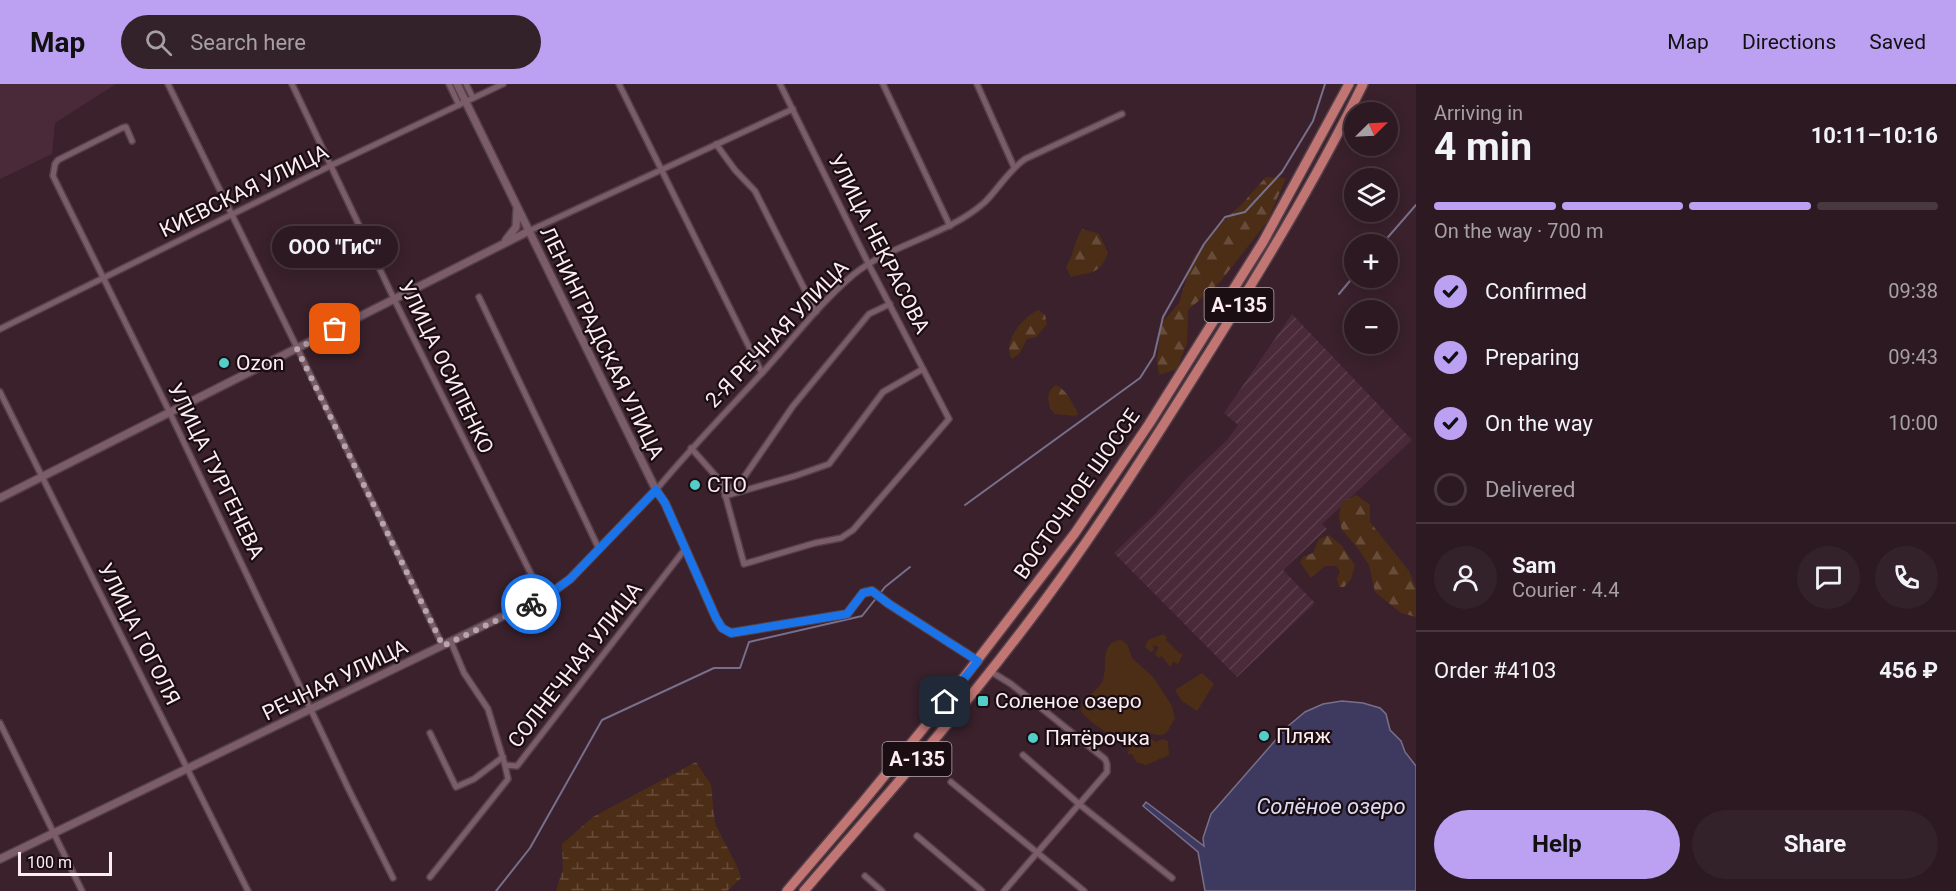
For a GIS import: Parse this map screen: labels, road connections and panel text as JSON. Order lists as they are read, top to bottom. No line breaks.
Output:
{"streets":{"highway":["А-135","ВОСТОЧНОЕ ШОССЕ"],"street":["КИЕВСКАЯ УЛИЦА","УЛИЦА НЕКРАСОВА","2-Я РЕЧНАЯ УЛИЦА","ЛЕНИНГРАДСКАЯ УЛИЦА","УЛИЦА ОСИПЕНКО","УЛИЦА ТУРГЕНЕВА","УЛИЦА ГОГОЛЯ","СОЛНЕЧНАЯ УЛИЦА","РЕЧНАЯ УЛИЦА"]},"crossings":[["КИЕВСКАЯ УЛИЦА","ЛЕНИНГРАДСКАЯ УЛИЦА"],["КИЕВСКАЯ УЛИЦА","УЛИЦА ОСИПЕНКО"],["КИЕВСКАЯ УЛИЦА","УЛИЦА ТУРГЕНЕВА"],["УЛИЦА НЕКРАСОВА","2-Я РЕЧНАЯ УЛИЦА"],["2-Я РЕЧНАЯ УЛИЦА","ЛЕНИНГРАДСКАЯ УЛИЦА"],["2-Я РЕЧНАЯ УЛИЦА","РЕЧНАЯ УЛИЦА"],["ЛЕНИНГРАДСКАЯ УЛИЦА","ВОСТОЧНОЕ ШОССЕ"],["ЛЕНИНГРАДСКАЯ УЛИЦА","СОЛНЕЧНАЯ УЛИЦА"],["ЛЕНИНГРАДСКАЯ УЛИЦА","РЕЧНАЯ УЛИЦА"],["УЛИЦА ОСИПЕНКО","РЕЧНАЯ УЛИЦА"],["УЛИЦА ТУРГЕНЕВА","РЕЧНАЯ УЛИЦА"],["УЛИЦА ГОГОЛЯ","РЕЧНАЯ УЛИЦА"]],"water":["Солёное озеро"],"places":{"other":["ООО \"ГиС\"","Ozon","СТО","Пляж","Пятёрочка"],"transit":["Соленое озеро"]},"scale_bar":"100 m","north":"top right","page":{"header":"Map","search":"Search here","nav":["Map","Directions","Saved"],"heading":["4 min","Arriving in","10:11–10:16"],"panel":["Sam","Courier · 4.4","Order #4103","456 ₽"],"map_buttons":["+","−"],"bar":"On the way · 700 m","bubble":"ООО \"ГиС\"","list":[["Confirmed","09:38"],["Preparing","09:43"],["On the way","10:00"],"Delivered"],"buttons":["Help","Share"],"scale":"100 m"}}
